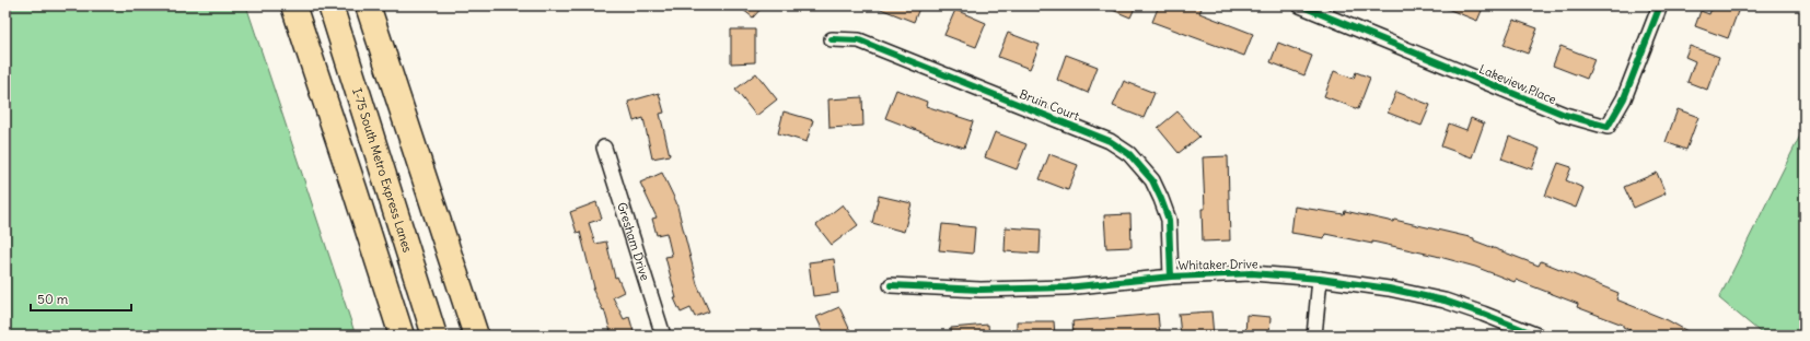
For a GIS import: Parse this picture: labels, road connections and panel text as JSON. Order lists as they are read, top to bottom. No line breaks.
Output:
{"streets":{"highway":["I-75 South Metro Express Lanes"],"street":["Lakeview Place","Bruin Court","Gresham Drive","Whitaker Drive"]},"crossings":[["Bruin Court","Whitaker Drive"]],"scale_bar":"50 m"}
